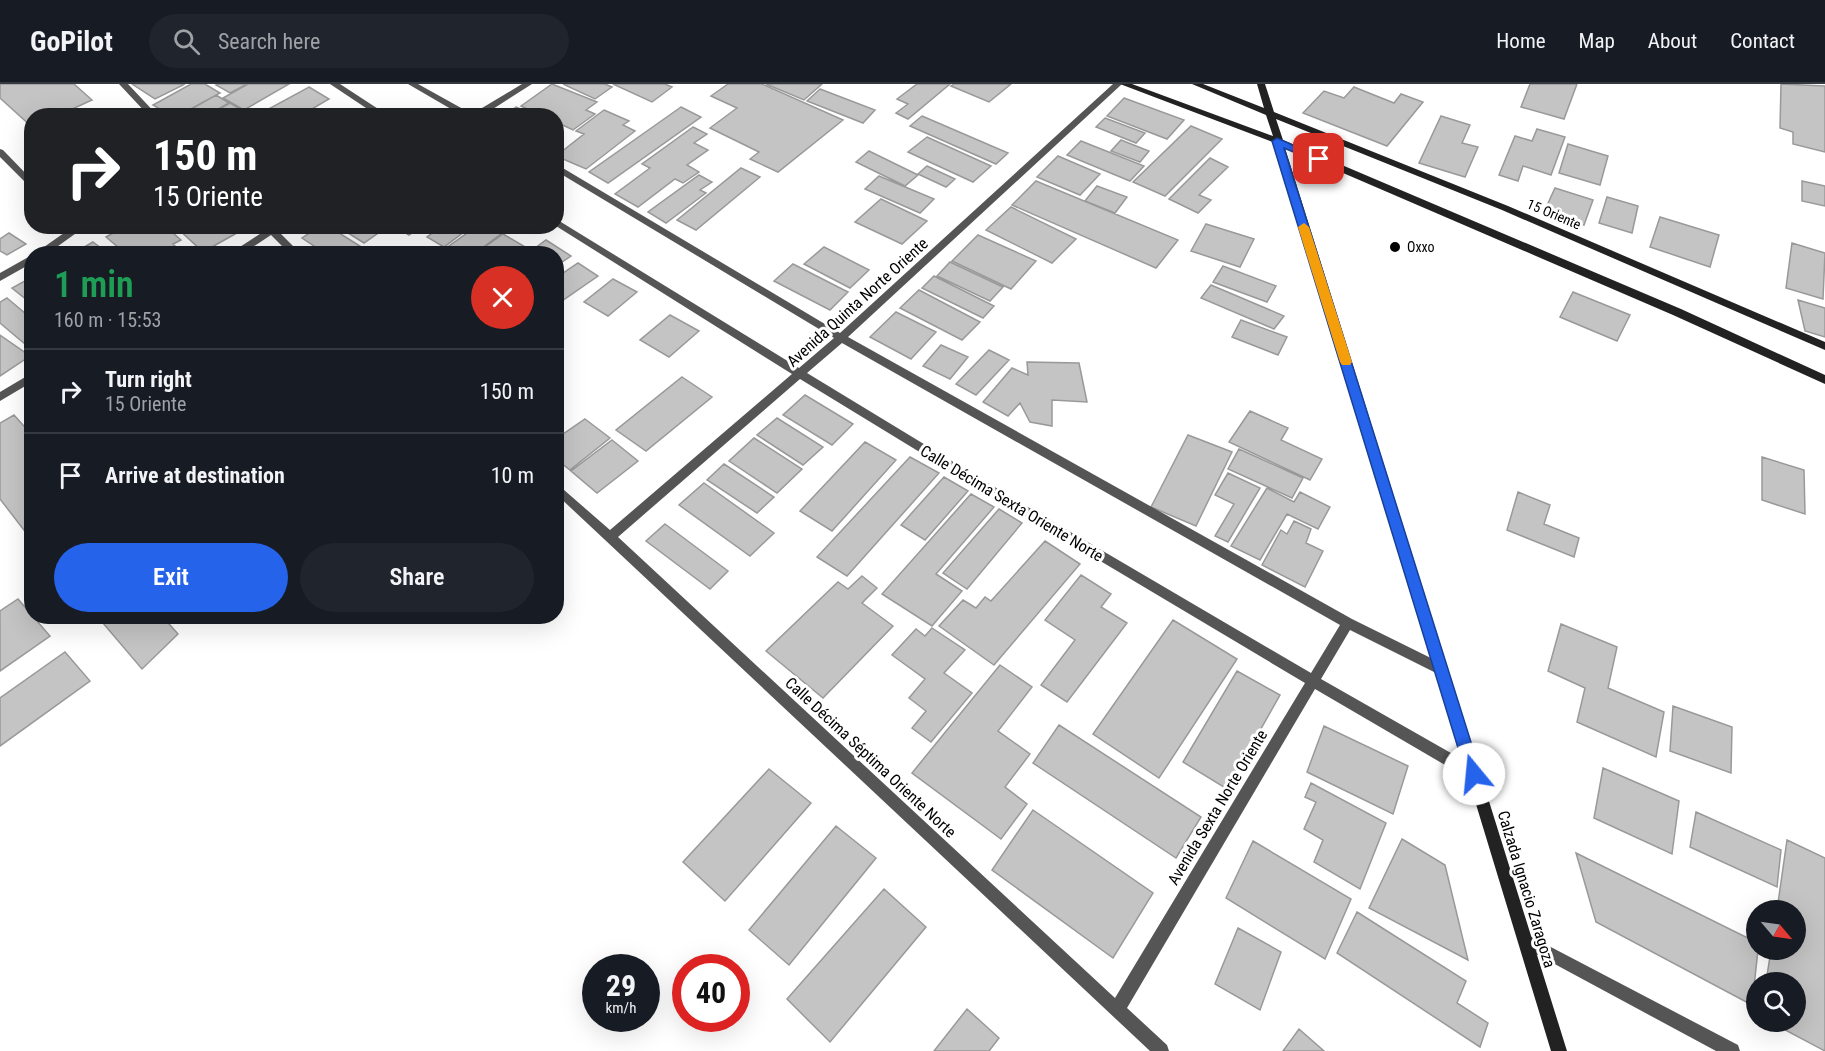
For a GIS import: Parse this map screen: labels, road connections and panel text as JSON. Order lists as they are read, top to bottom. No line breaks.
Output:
{"streets":{"main road":["15 Oriente","Calzada Ignacio Zaragoza"],"street":["Avenida Quinta Norte Oriente","Calle Décima Sexta Oriente Norte","Calle Décima Séptima Oriente Norte","Avenida Sexta Norte Oriente"]},"crossings":[["15 Oriente","Calzada Ignacio Zaragoza"],["Avenida Quinta Norte Oriente","Calle Décima Sexta Oriente Norte"],["Avenida Quinta Norte Oriente","Calle Décima Séptima Oriente Norte"],["Calle Décima Sexta Oriente Norte","Avenida Sexta Norte Oriente"],["Calle Décima Sexta Oriente Norte","Calzada Ignacio Zaragoza"],["Calle Décima Séptima Oriente Norte","Avenida Sexta Norte Oriente"]],"places":["Oxxo"],"north":"bottom right","page":{"header":"GoPilot","search":"Search here","nav":["Home","Map","About","Contact"],"turn":["150 m","15 Oriente"],"heading":["1 min","160 m · 15:53"],"list":[{"name":"Turn right","note":"15 Oriente","value":"150 m"},{"name":"Arrive at destination","value":"10 m"}],"buttons":["Exit","Share"],"speed":"29 km/h","limit":"40"}}
